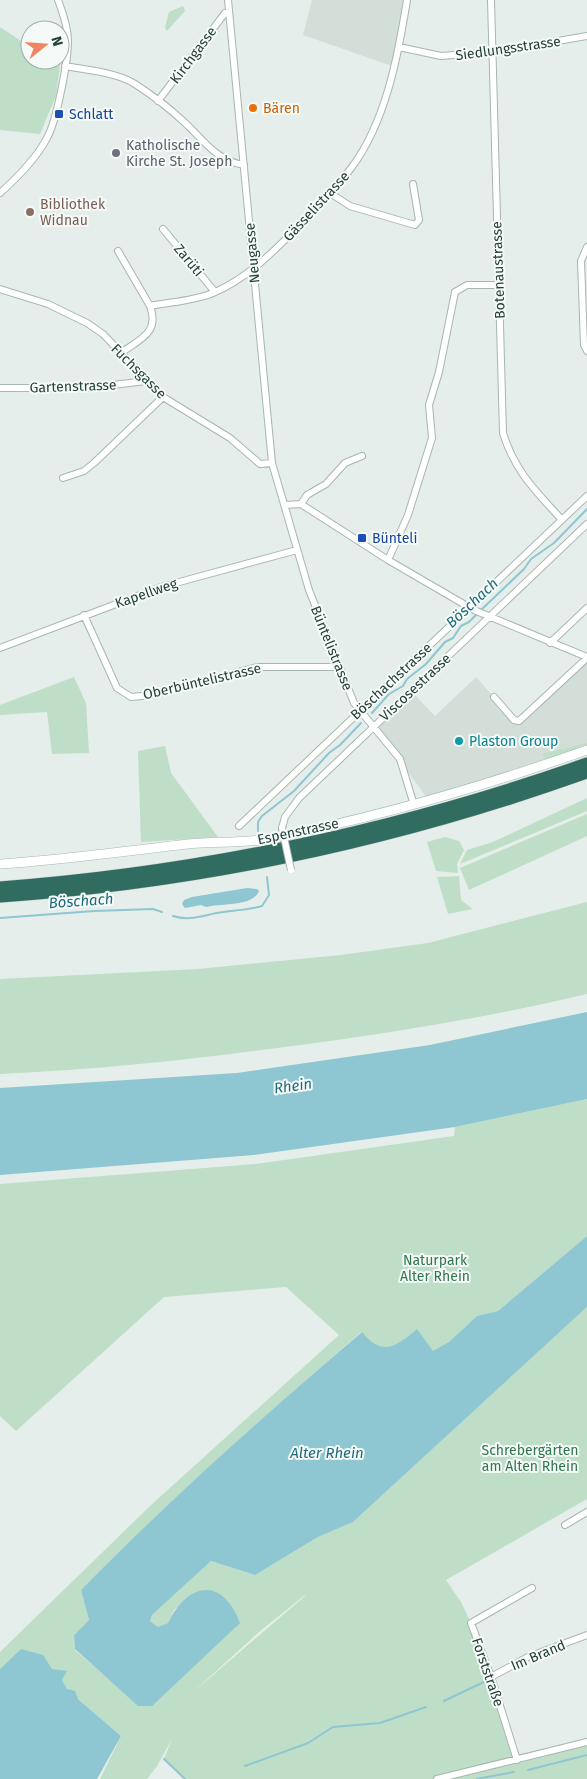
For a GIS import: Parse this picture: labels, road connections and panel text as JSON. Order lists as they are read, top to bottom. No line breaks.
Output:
{"streets":{"street":["Siedlungsstrasse","Kirchgasse","Gässelistrasse","Neugasse","Zarüti","Botenaustrasse","Fuchsgasse","Gartenstrasse","Kapellweg","Büntelistrasse","Oberbüntelistrasse","Böschachstrasse","Viscosestrasse","Espenstrasse","Im Brand","Forststraße"]},"crossings":[["Siedlungsstrasse","Gässelistrasse"],["Siedlungsstrasse","Botenaustrasse"],["Kirchgasse","Neugasse"],["Gässelistrasse","Neugasse"],["Gässelistrasse","Zarüti"],["Neugasse","Fuchsgasse"],["Neugasse","Büntelistrasse"],["Botenaustrasse","Böschachstrasse"],["Fuchsgasse","Gartenstrasse"],["Kapellweg","Büntelistrasse"],["Kapellweg","Oberbüntelistrasse"],["Büntelistrasse","Oberbüntelistrasse"],["Büntelistrasse","Böschachstrasse"],["Büntelistrasse","Viscosestrasse"],["Büntelistrasse","Espenstrasse"],["Im Brand","Forststraße"]],"water":["Böschach","Rhein","Alter Rhein"],"parks":["Naturpark Alter Rhein","Schrebergärten am Alten Rhein"],"places":{"other":["Bären","Katholische Kirche St. Joseph","Bibliothek Widnau","Plaston Group"],"transit":["Schlatt","Bünteli"]},"north":"right"}
